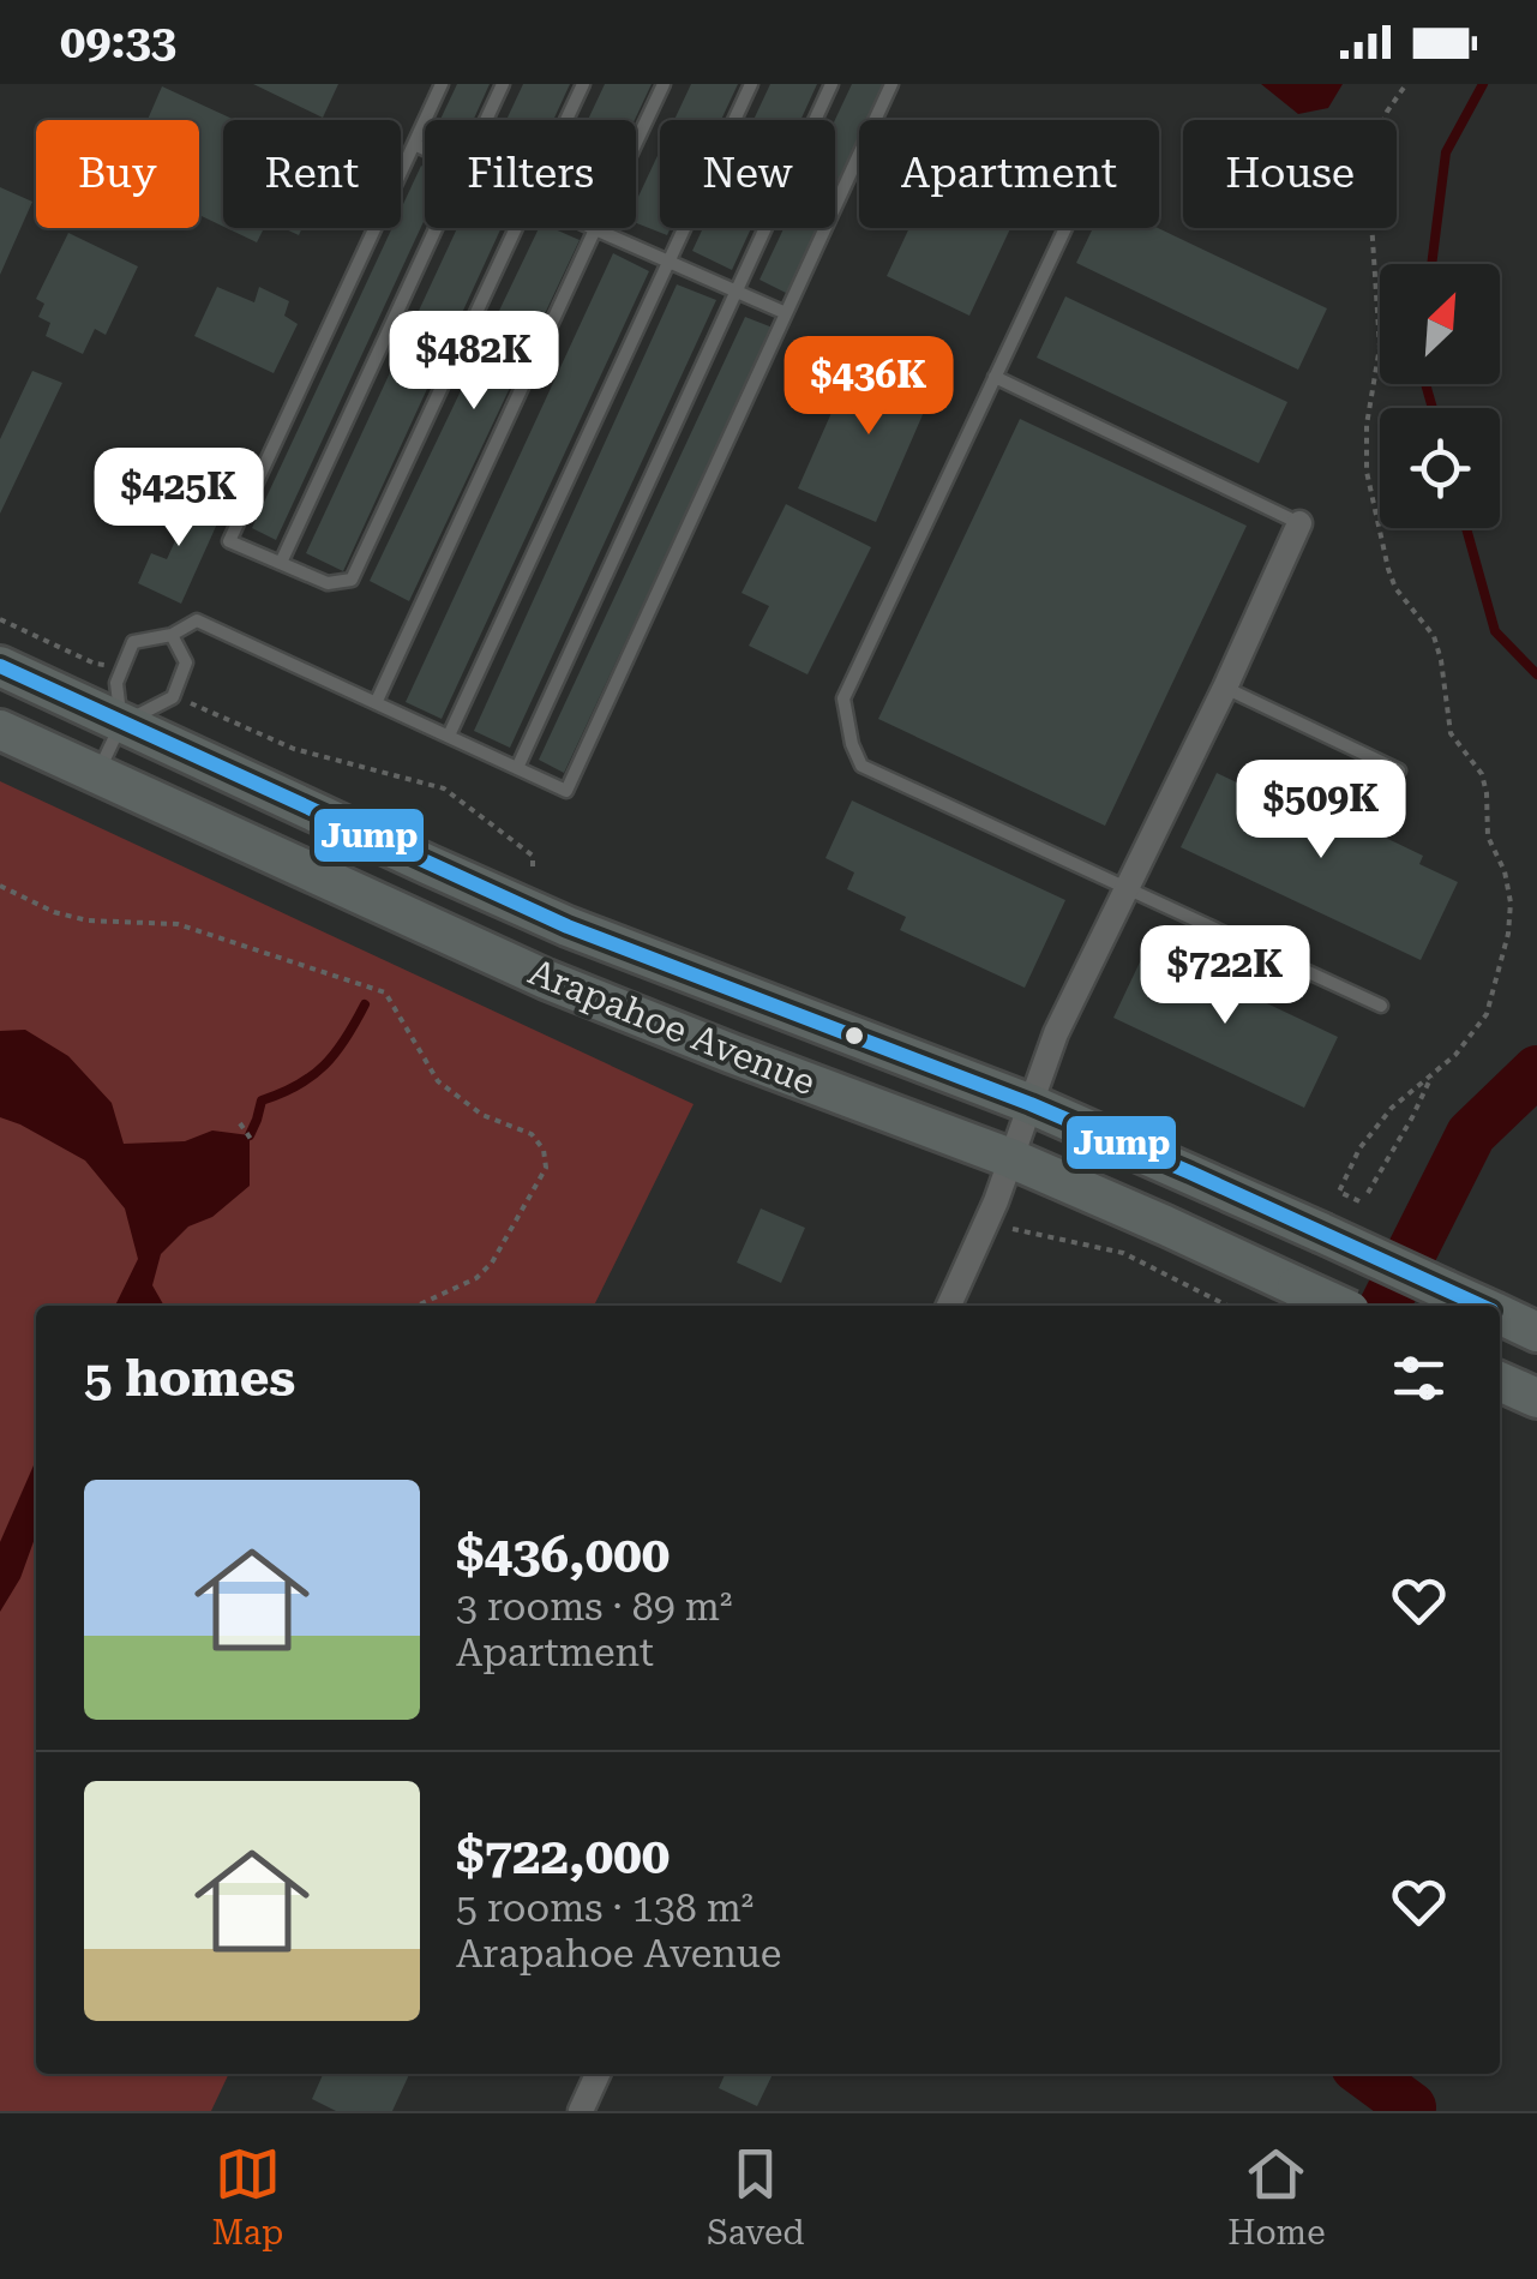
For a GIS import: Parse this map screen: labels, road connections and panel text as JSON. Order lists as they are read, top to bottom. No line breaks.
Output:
{"streets":{"main road":["Arapahoe Avenue"]},"lines":["transit line Jump"],"north":"top right","page":{"status":"09:33","chip":["Buy","Rent","Filters","New","Apartment","House"],"price":["$482K","$436K","$425K","$509K","$722K"],"heading":"5 homes","list":[{"name":"$436,000","note":"3 rooms · 89 m² · Apartment"},{"name":"$722,000","note":"5 rooms · 138 m² · Arapahoe Avenue"}],"tabs":["Map","Saved","Home"]}}
